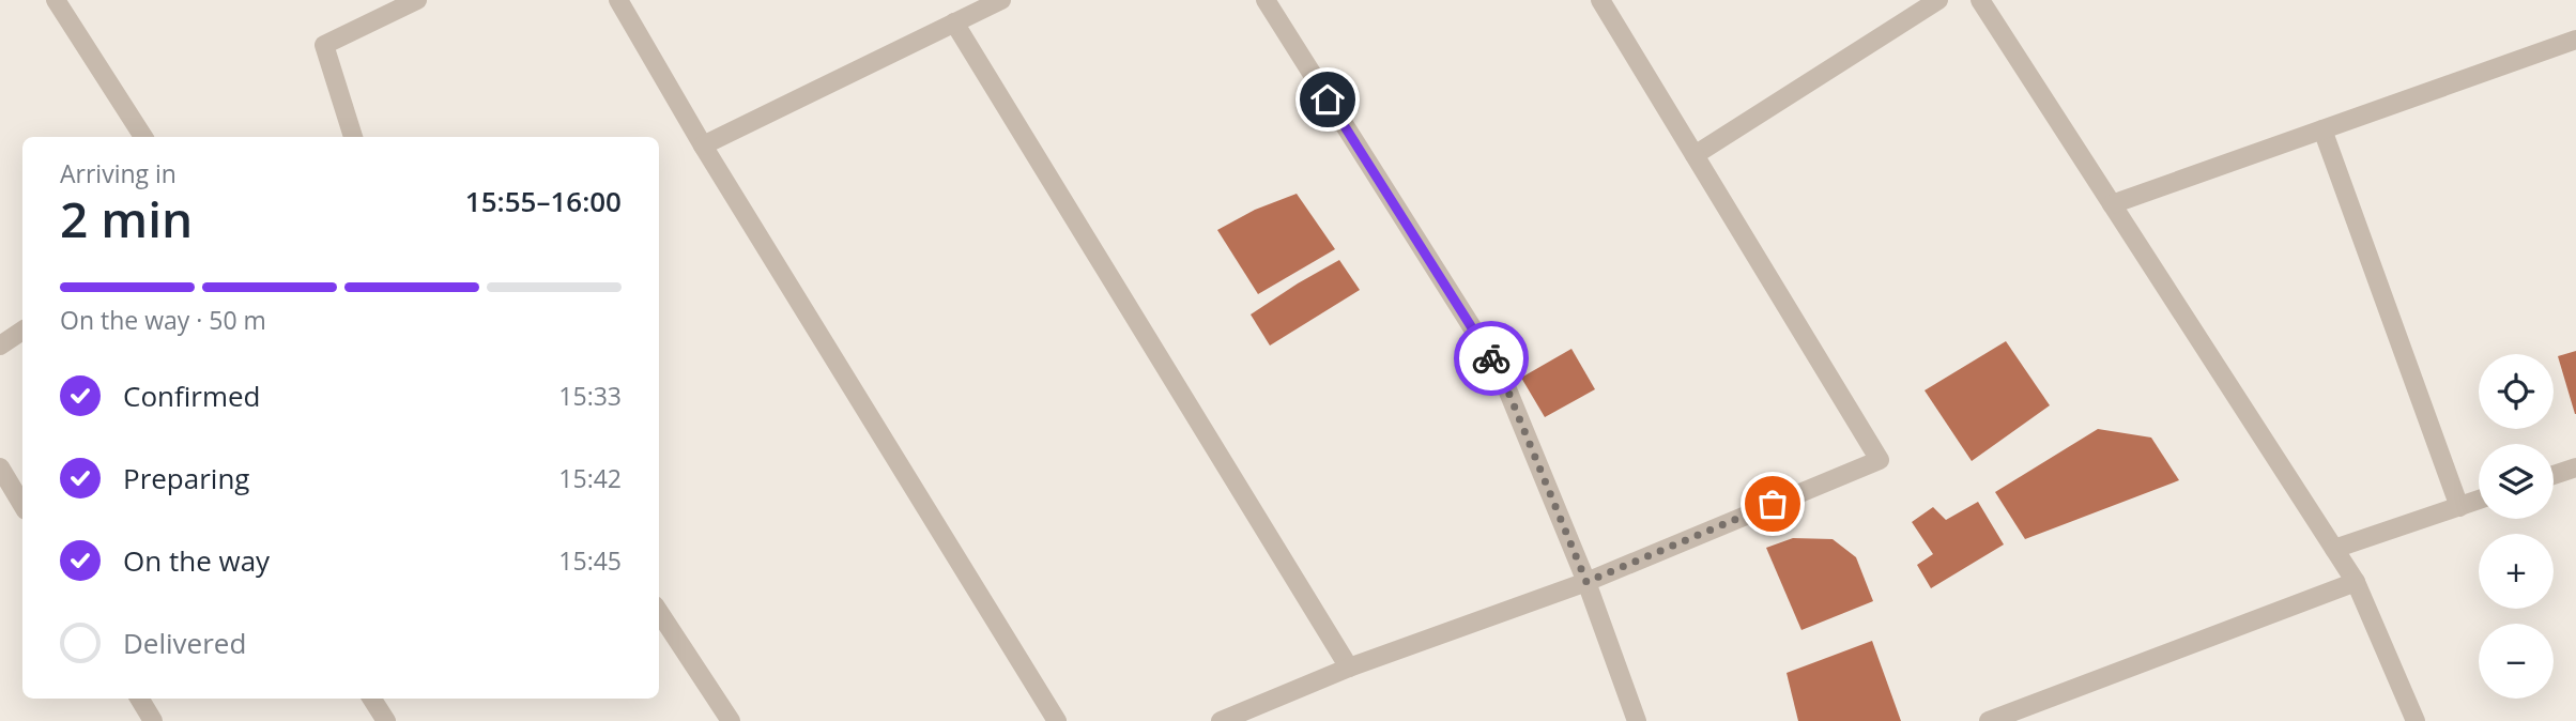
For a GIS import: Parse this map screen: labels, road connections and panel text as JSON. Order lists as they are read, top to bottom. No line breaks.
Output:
{"page":{"heading":["2 min","Arriving in","15:55–16:00"],"bar":"On the way · 50 m","map_buttons":["+","−"],"list":[["Confirmed","15:33"],["Preparing","15:42"],["On the way","15:45"],"Delivered"]}}
